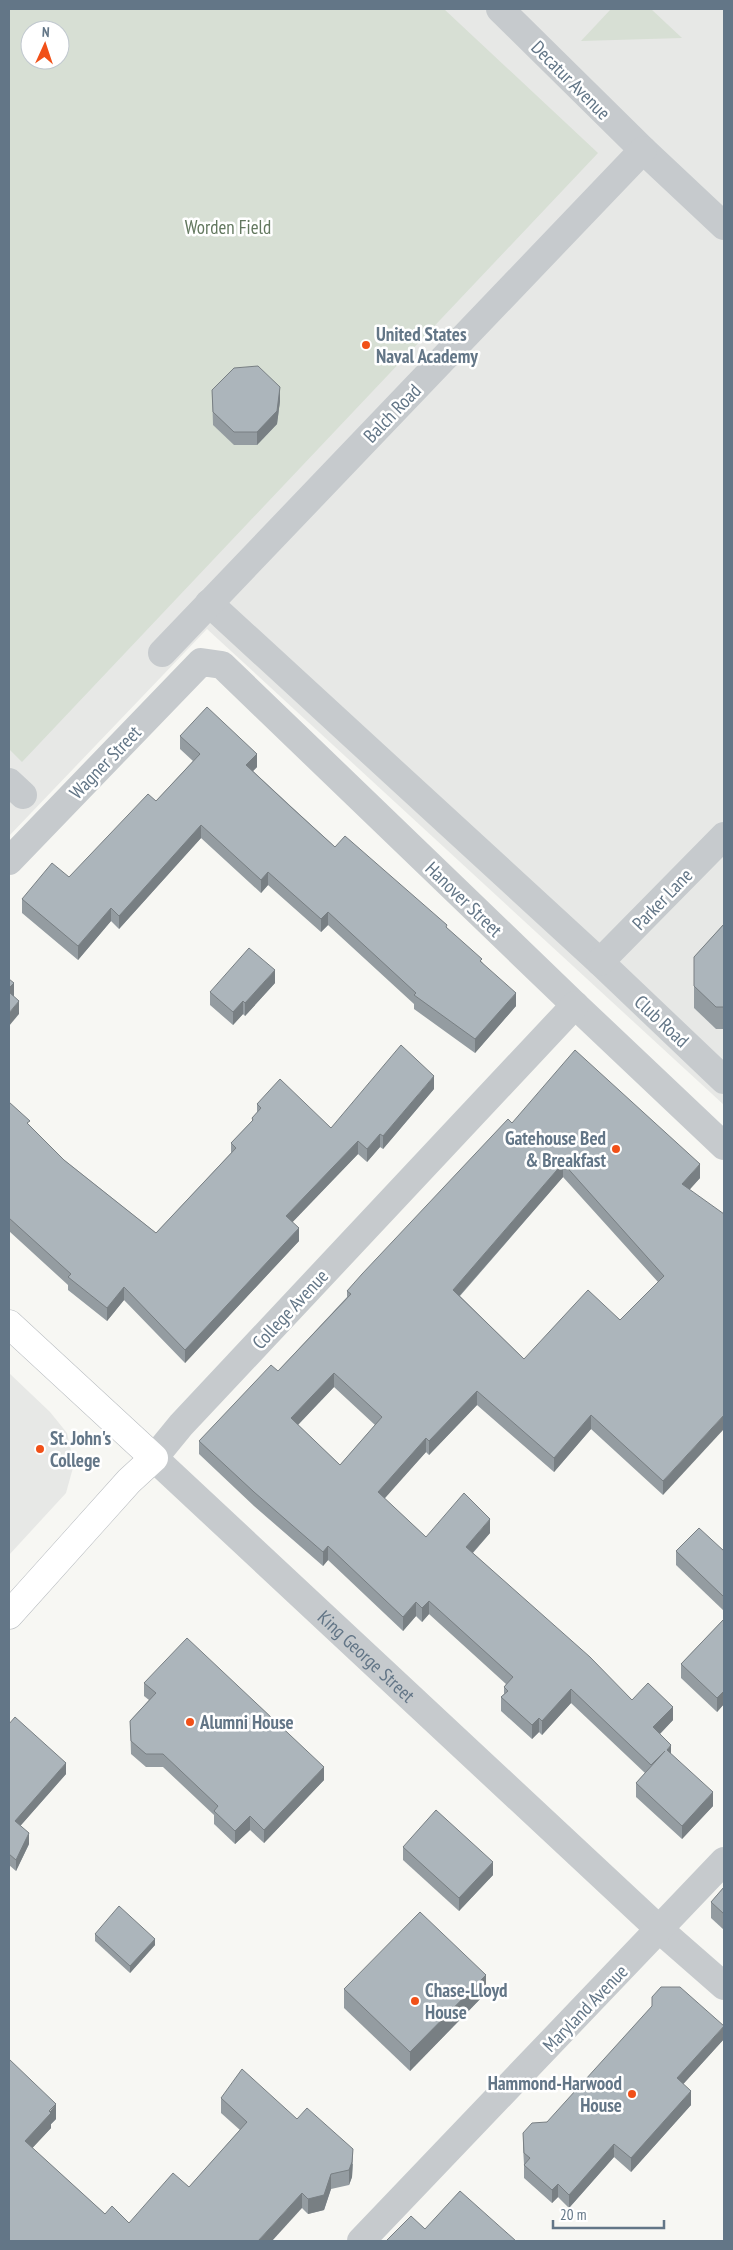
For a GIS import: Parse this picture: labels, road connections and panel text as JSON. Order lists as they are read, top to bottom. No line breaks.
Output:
{"streets":{"main road":["College Avenue","King George Street"],"street":["Decatur Avenue","Balch Road","Wagner Street","Hanover Street","Parker Lane","Club Road","Maryland Avenue"]},"crossings":[["Decatur Avenue","Balch Road"],["Balch Road","Club Road"],["Wagner Street","Hanover Street"],["Hanover Street","College Avenue"],["Parker Lane","Club Road"],["College Avenue","King George Street"],["King George Street","Maryland Avenue"]],"parks":["Worden Field"],"places":["United States Naval Academy","Gatehouse Bed & Breakfast","St. John's College","Alumni House","Chase-Lloyd House","Hammond-Harwood House"],"scale_bar":"20 m","north":"top"}
